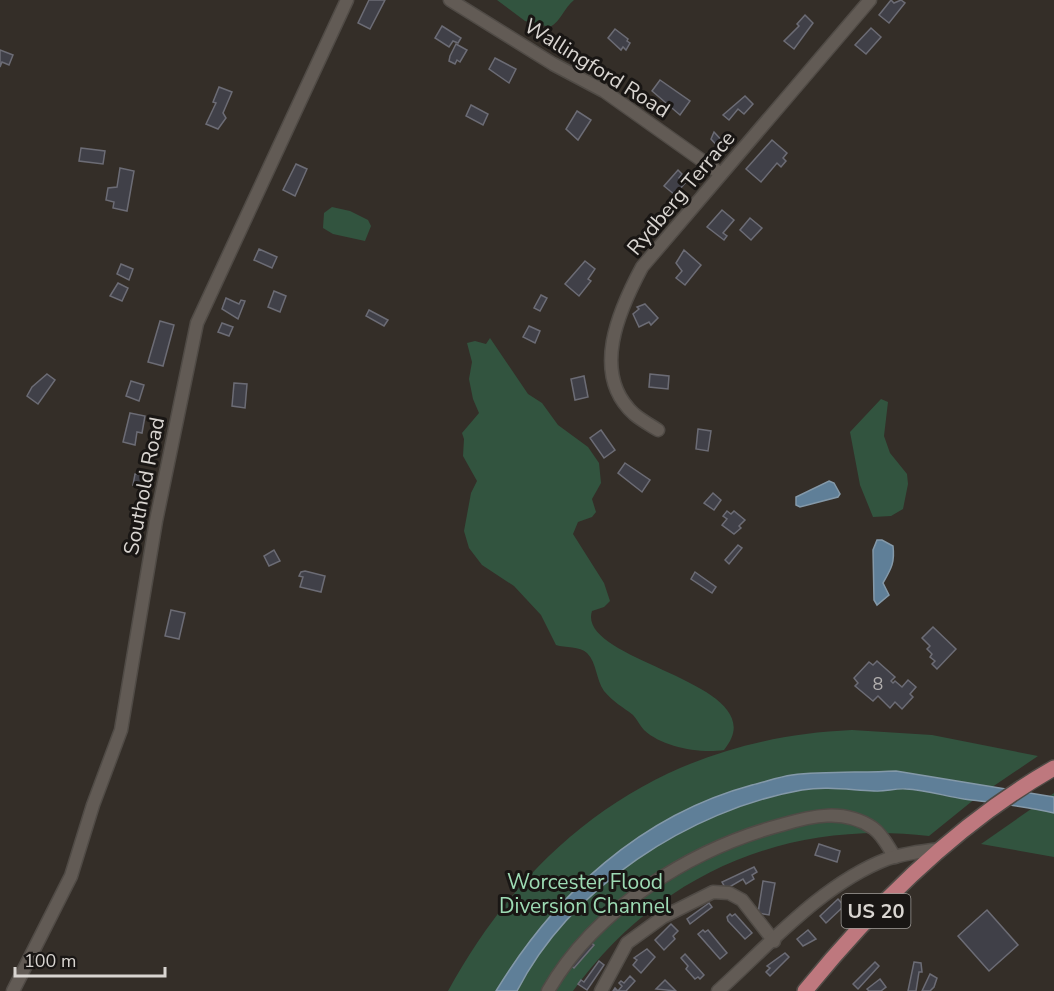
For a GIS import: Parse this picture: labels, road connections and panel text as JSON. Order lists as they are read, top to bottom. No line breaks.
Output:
{"streets":{"main road":["US 20"],"street":["Wallingford Road","Rydberg Terrace","Southold Road"]},"crossings":[["Wallingford Road","Rydberg Terrace"]],"parks":["Worcester Flood Diversion Channel"],"house_numbers":["8"],"scale_bar":"100 m"}
